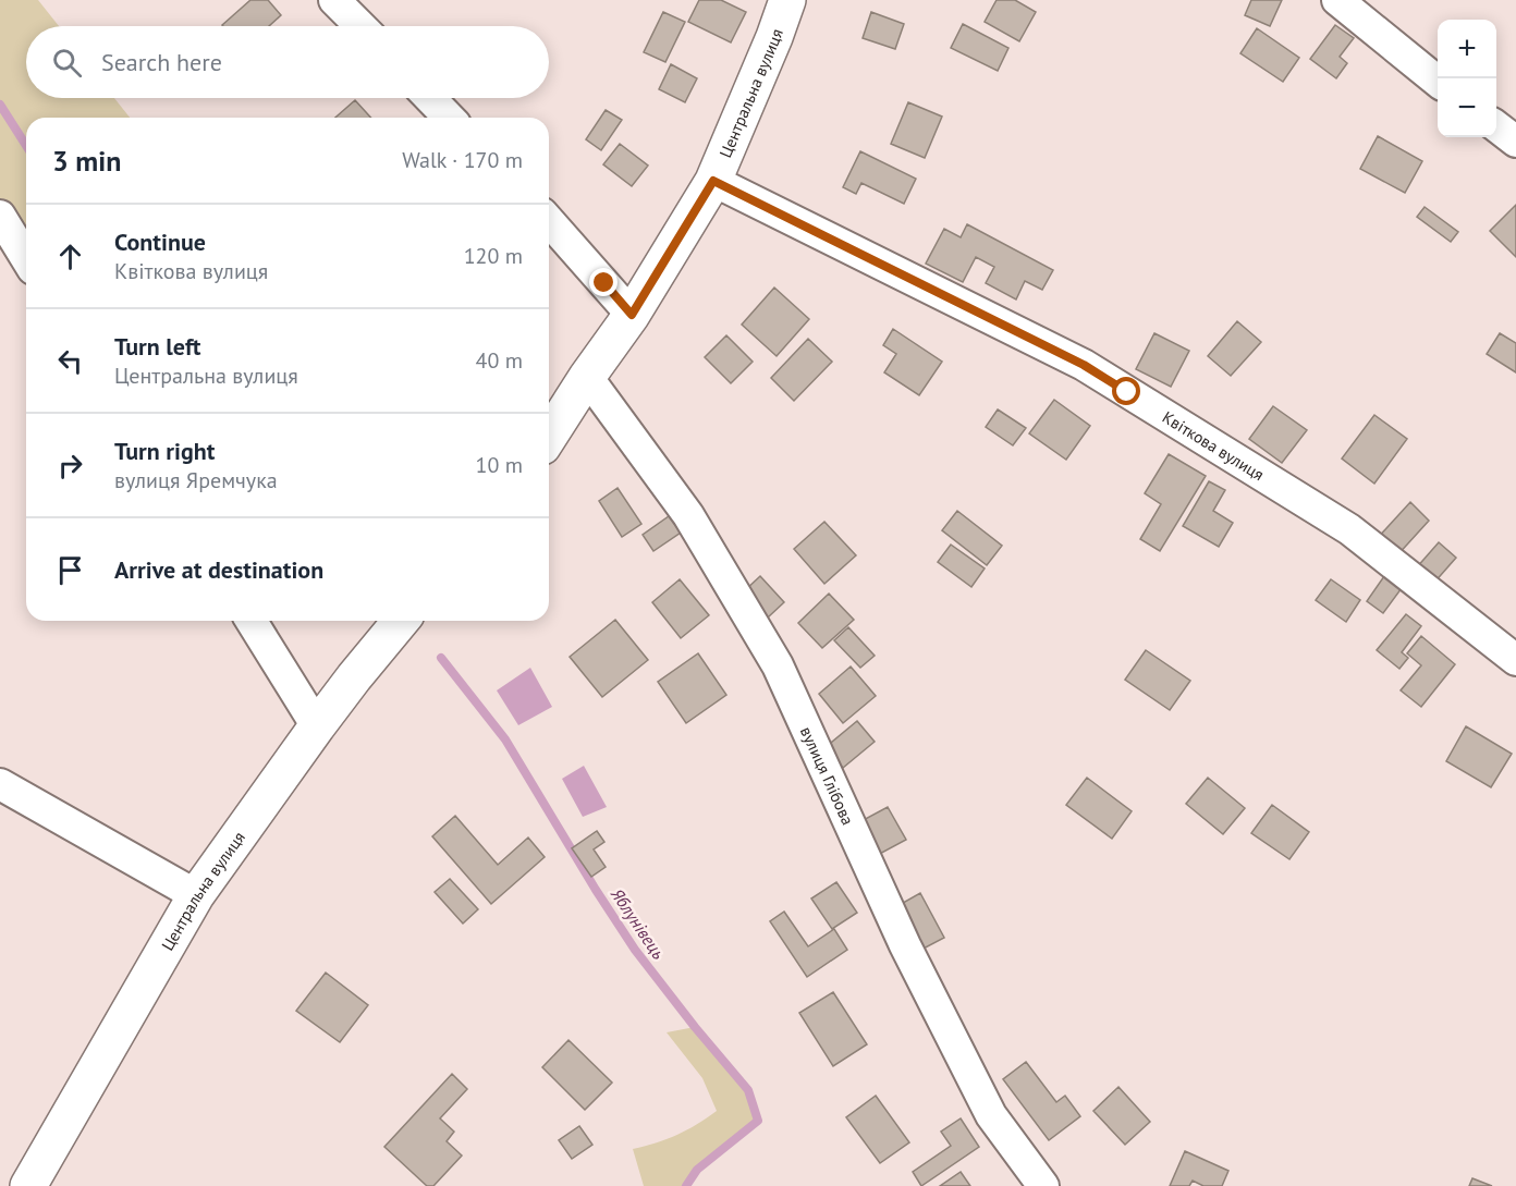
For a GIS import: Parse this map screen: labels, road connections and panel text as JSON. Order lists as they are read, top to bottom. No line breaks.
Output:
{"streets":{"main road":["Центральна вулиця"],"street":["Квіткова вулиця","вулиця Глібова"]},"crossings":[["Центральна вулиця","Квіткова вулиця"],["Центральна вулиця","вулиця Глібова"]],"water":["Яблунівець"],"page":{"map_buttons":["+","−"],"search":"Search here","heading":["3 min","Walk · 170 m"],"list":[["Continue","Квіткова вулиця","120 m"],["Turn left","Центральна вулиця","40 m"],["Turn right","вулиця Яремчука","10 m"],"Arrive at destination"]}}
